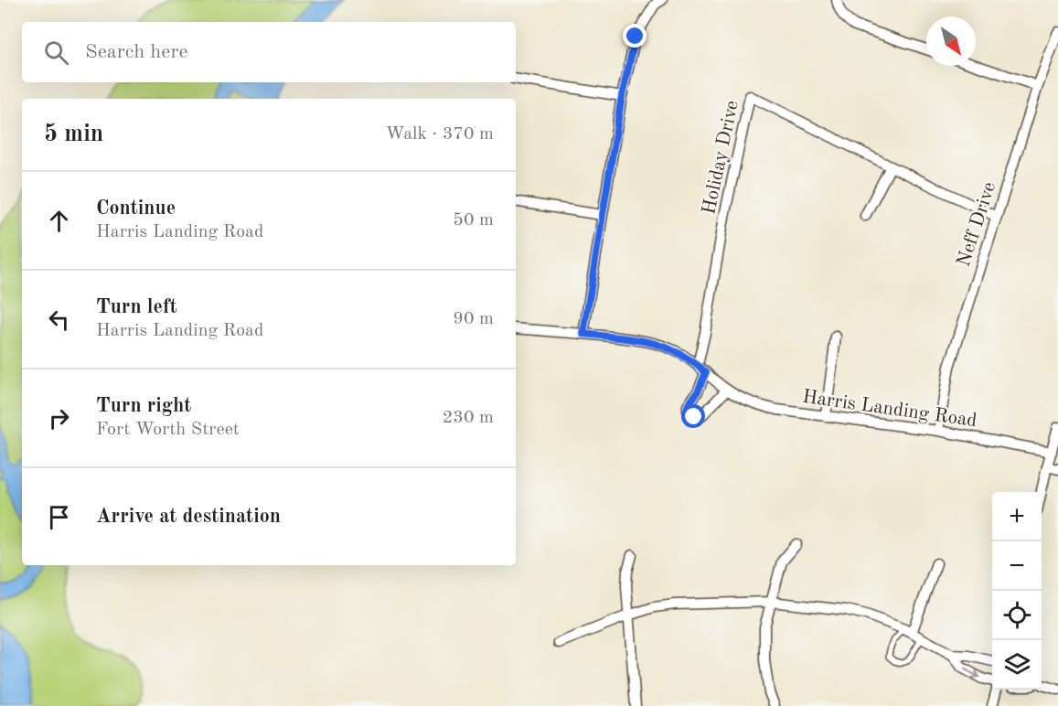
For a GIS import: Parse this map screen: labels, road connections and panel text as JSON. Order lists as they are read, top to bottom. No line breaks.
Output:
{"streets":{"street":["Holiday Drive","Neff Drive","Harris Landing Road"]},"crossings":[["Holiday Drive","Neff Drive"],["Holiday Drive","Harris Landing Road"],["Neff Drive","Harris Landing Road"]],"north":"bottom right","page":{"search":"Search here","heading":["5 min","Walk · 370 m"],"list":[["Continue","Harris Landing Road","50 m"],["Turn left","Harris Landing Road","90 m"],["Turn right","Fort Worth Street","230 m"],"Arrive at destination"],"map_buttons":["+","−"]}}
